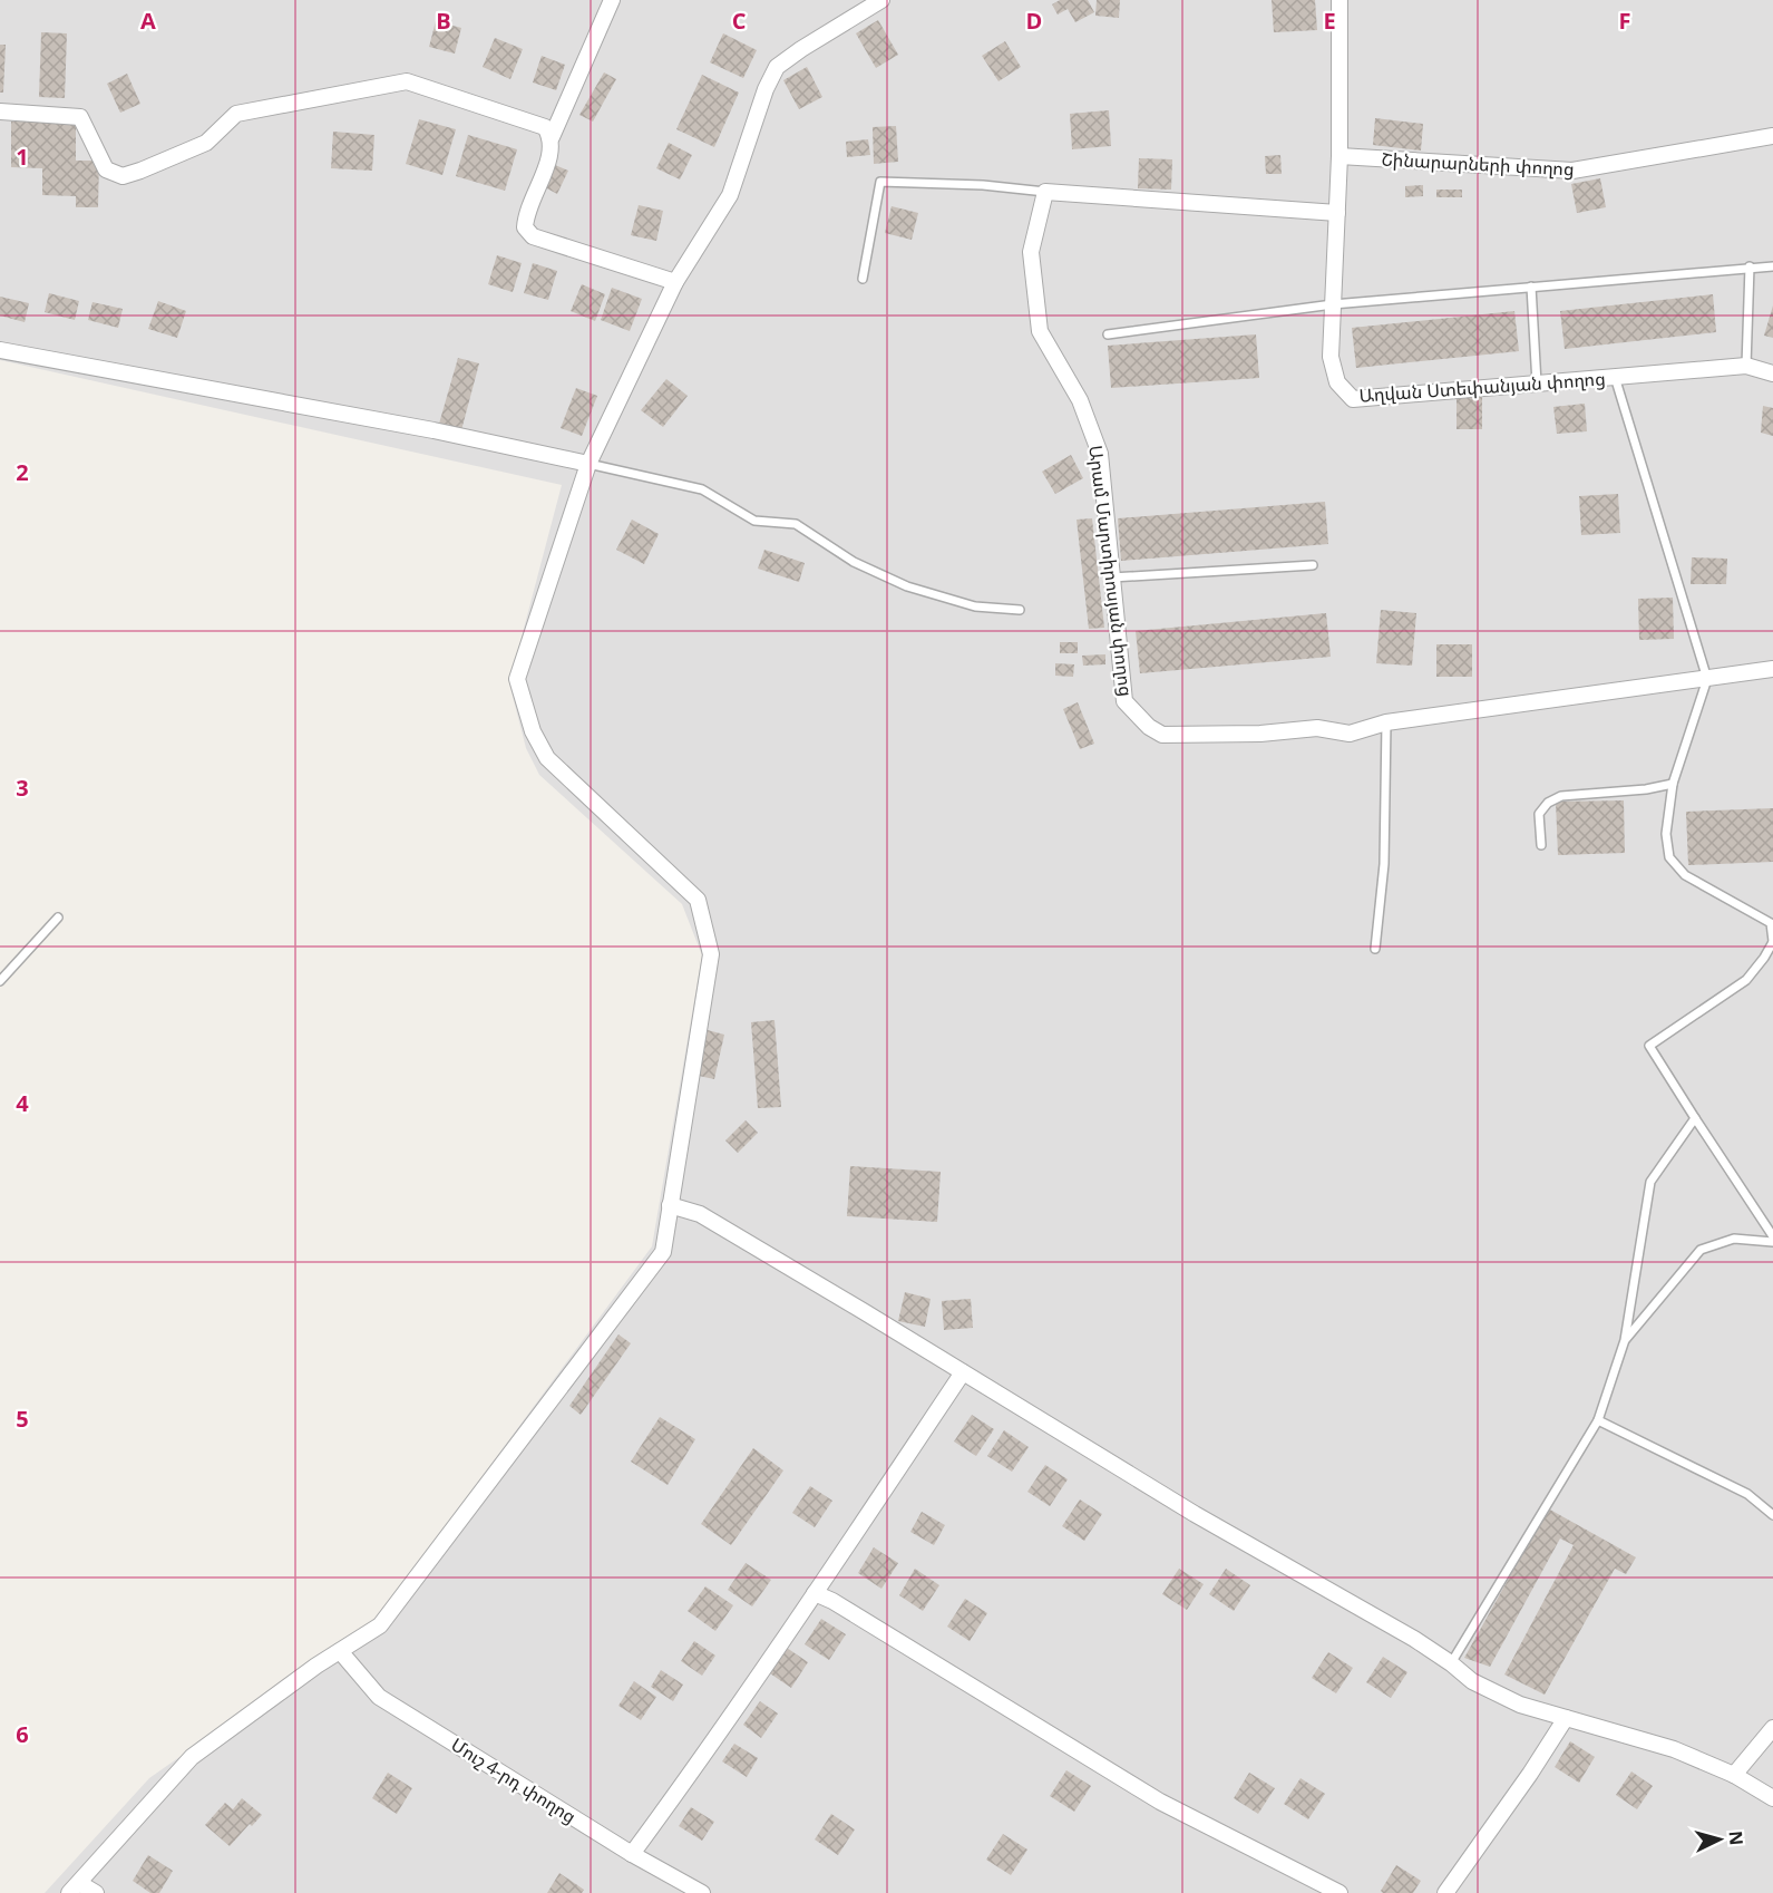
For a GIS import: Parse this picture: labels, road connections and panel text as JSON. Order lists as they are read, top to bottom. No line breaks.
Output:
{"streets":{"street":["Շինարարների փողոց","Աղվան Ստեփանյան փողոց","Արամ Մարտիրոսյան փողոց","Մուշ 4-րդ փողոց"]},"crossings":[["Շինարարների փողոց","Աղվան Ստեփանյան փողոց"]],"north":"right","grid":{"columns":["A","B","C","D","E","F"],"rows":["1","2","3","4","5","6"]}}
